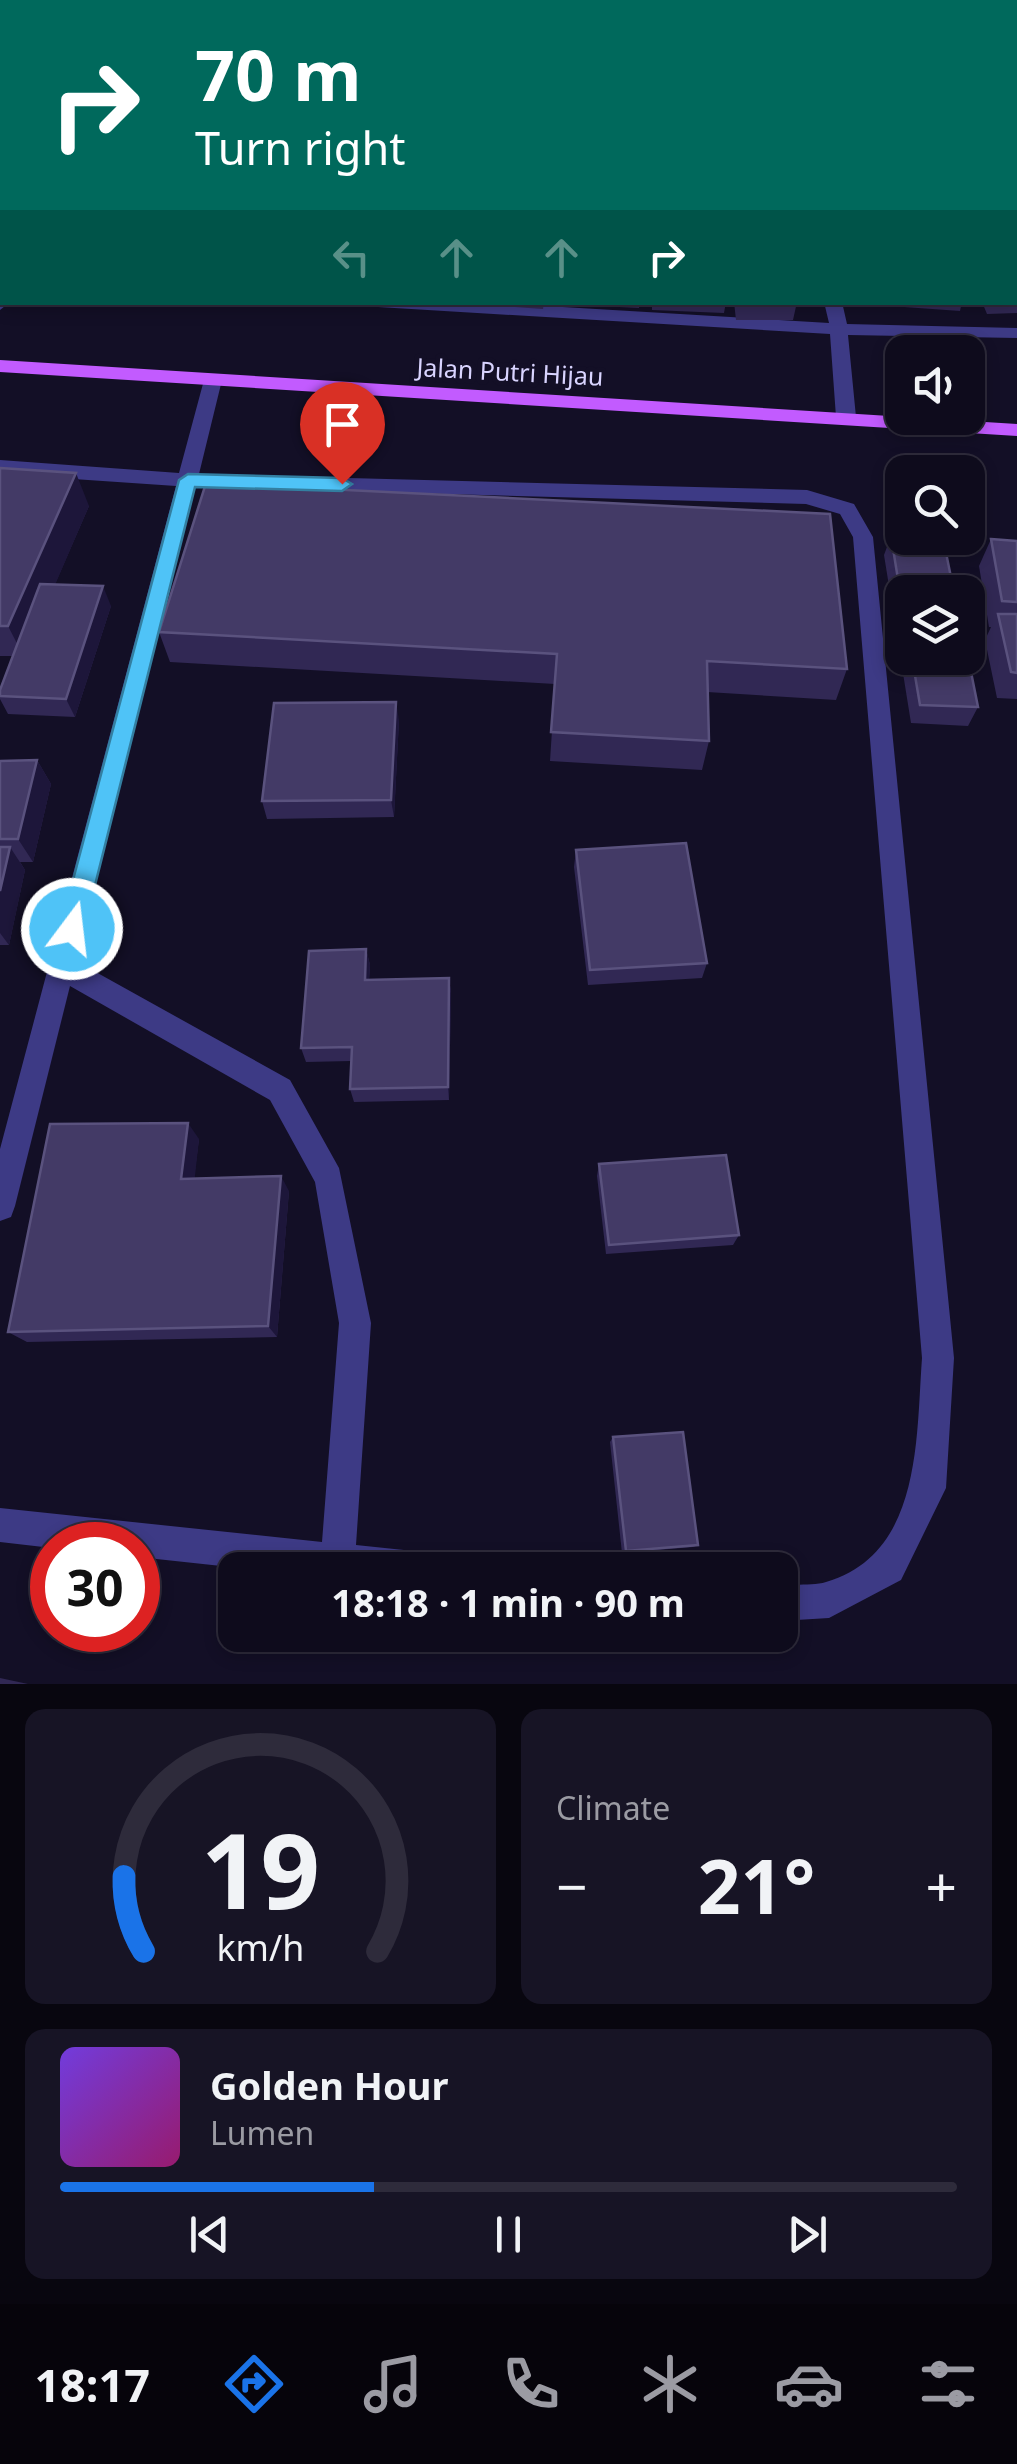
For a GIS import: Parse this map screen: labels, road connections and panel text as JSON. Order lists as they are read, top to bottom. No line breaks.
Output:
{"streets":{"main road":["Jalan Putri Hijau"]},"page":{"turn":["70 m","Turn right"],"limit":"30","trip":"18:18 · 1 min · 90 m","tile":"Climate","heat":["−","21°","+"],"song":["Golden Hour","Lumen"],"tabs":"18:17","gauge":["19","km/h"]}}
